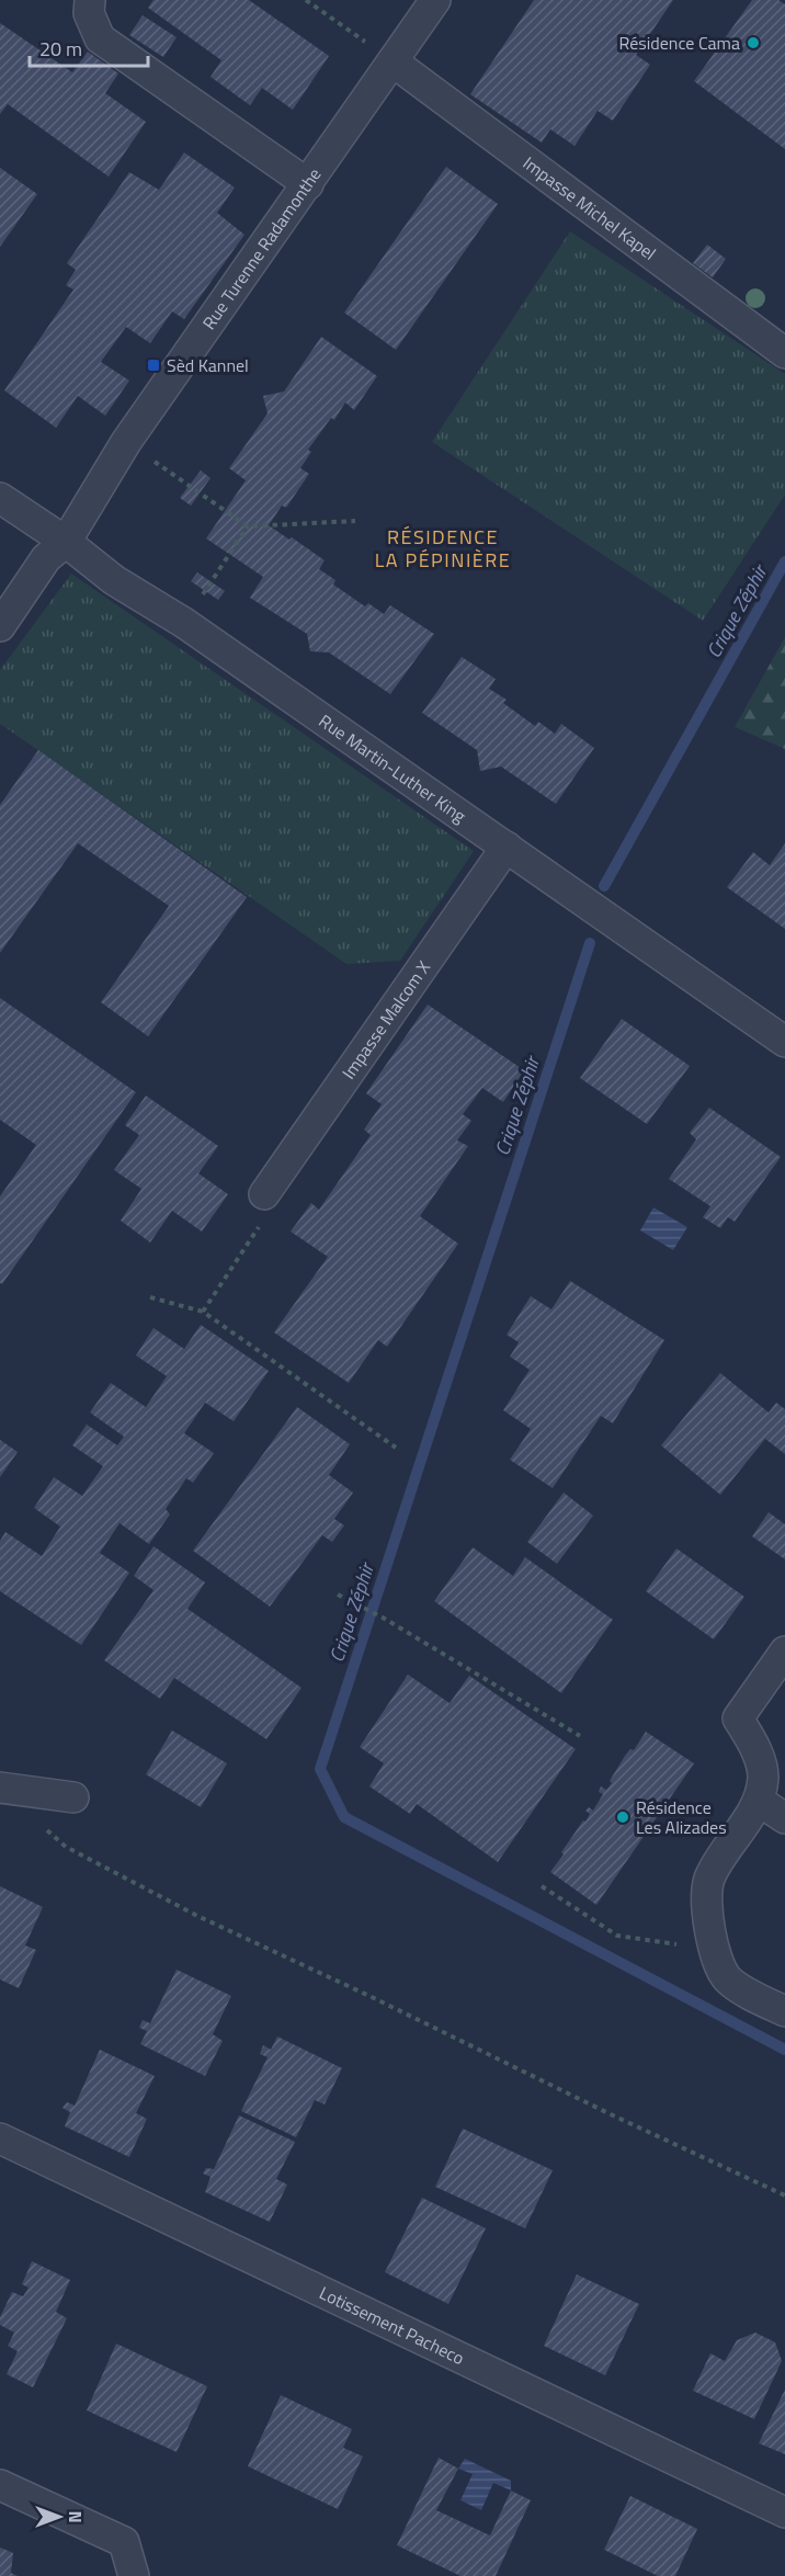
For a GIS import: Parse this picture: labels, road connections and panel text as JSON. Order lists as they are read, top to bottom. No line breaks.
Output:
{"streets":{"street":["Impasse Michel Kapel","Rue Turenne Radamonthe","Rue Martin-Luther King","Impasse Malcom X","Lotissement Pacheco"]},"crossings":[["Impasse Michel Kapel","Rue Turenne Radamonthe"],["Rue Turenne Radamonthe","Rue Martin-Luther King"],["Rue Martin-Luther King","Impasse Malcom X"]],"districts":["RÉSIDENCE LA PÉPINIÈRE"],"water":["Crique Zéphir"],"places":{"other":["Résidence Cama","Résidence Les Alizades"],"transit":["Sèd Kannel"]},"scale_bar":"20 m","north":"right"}
